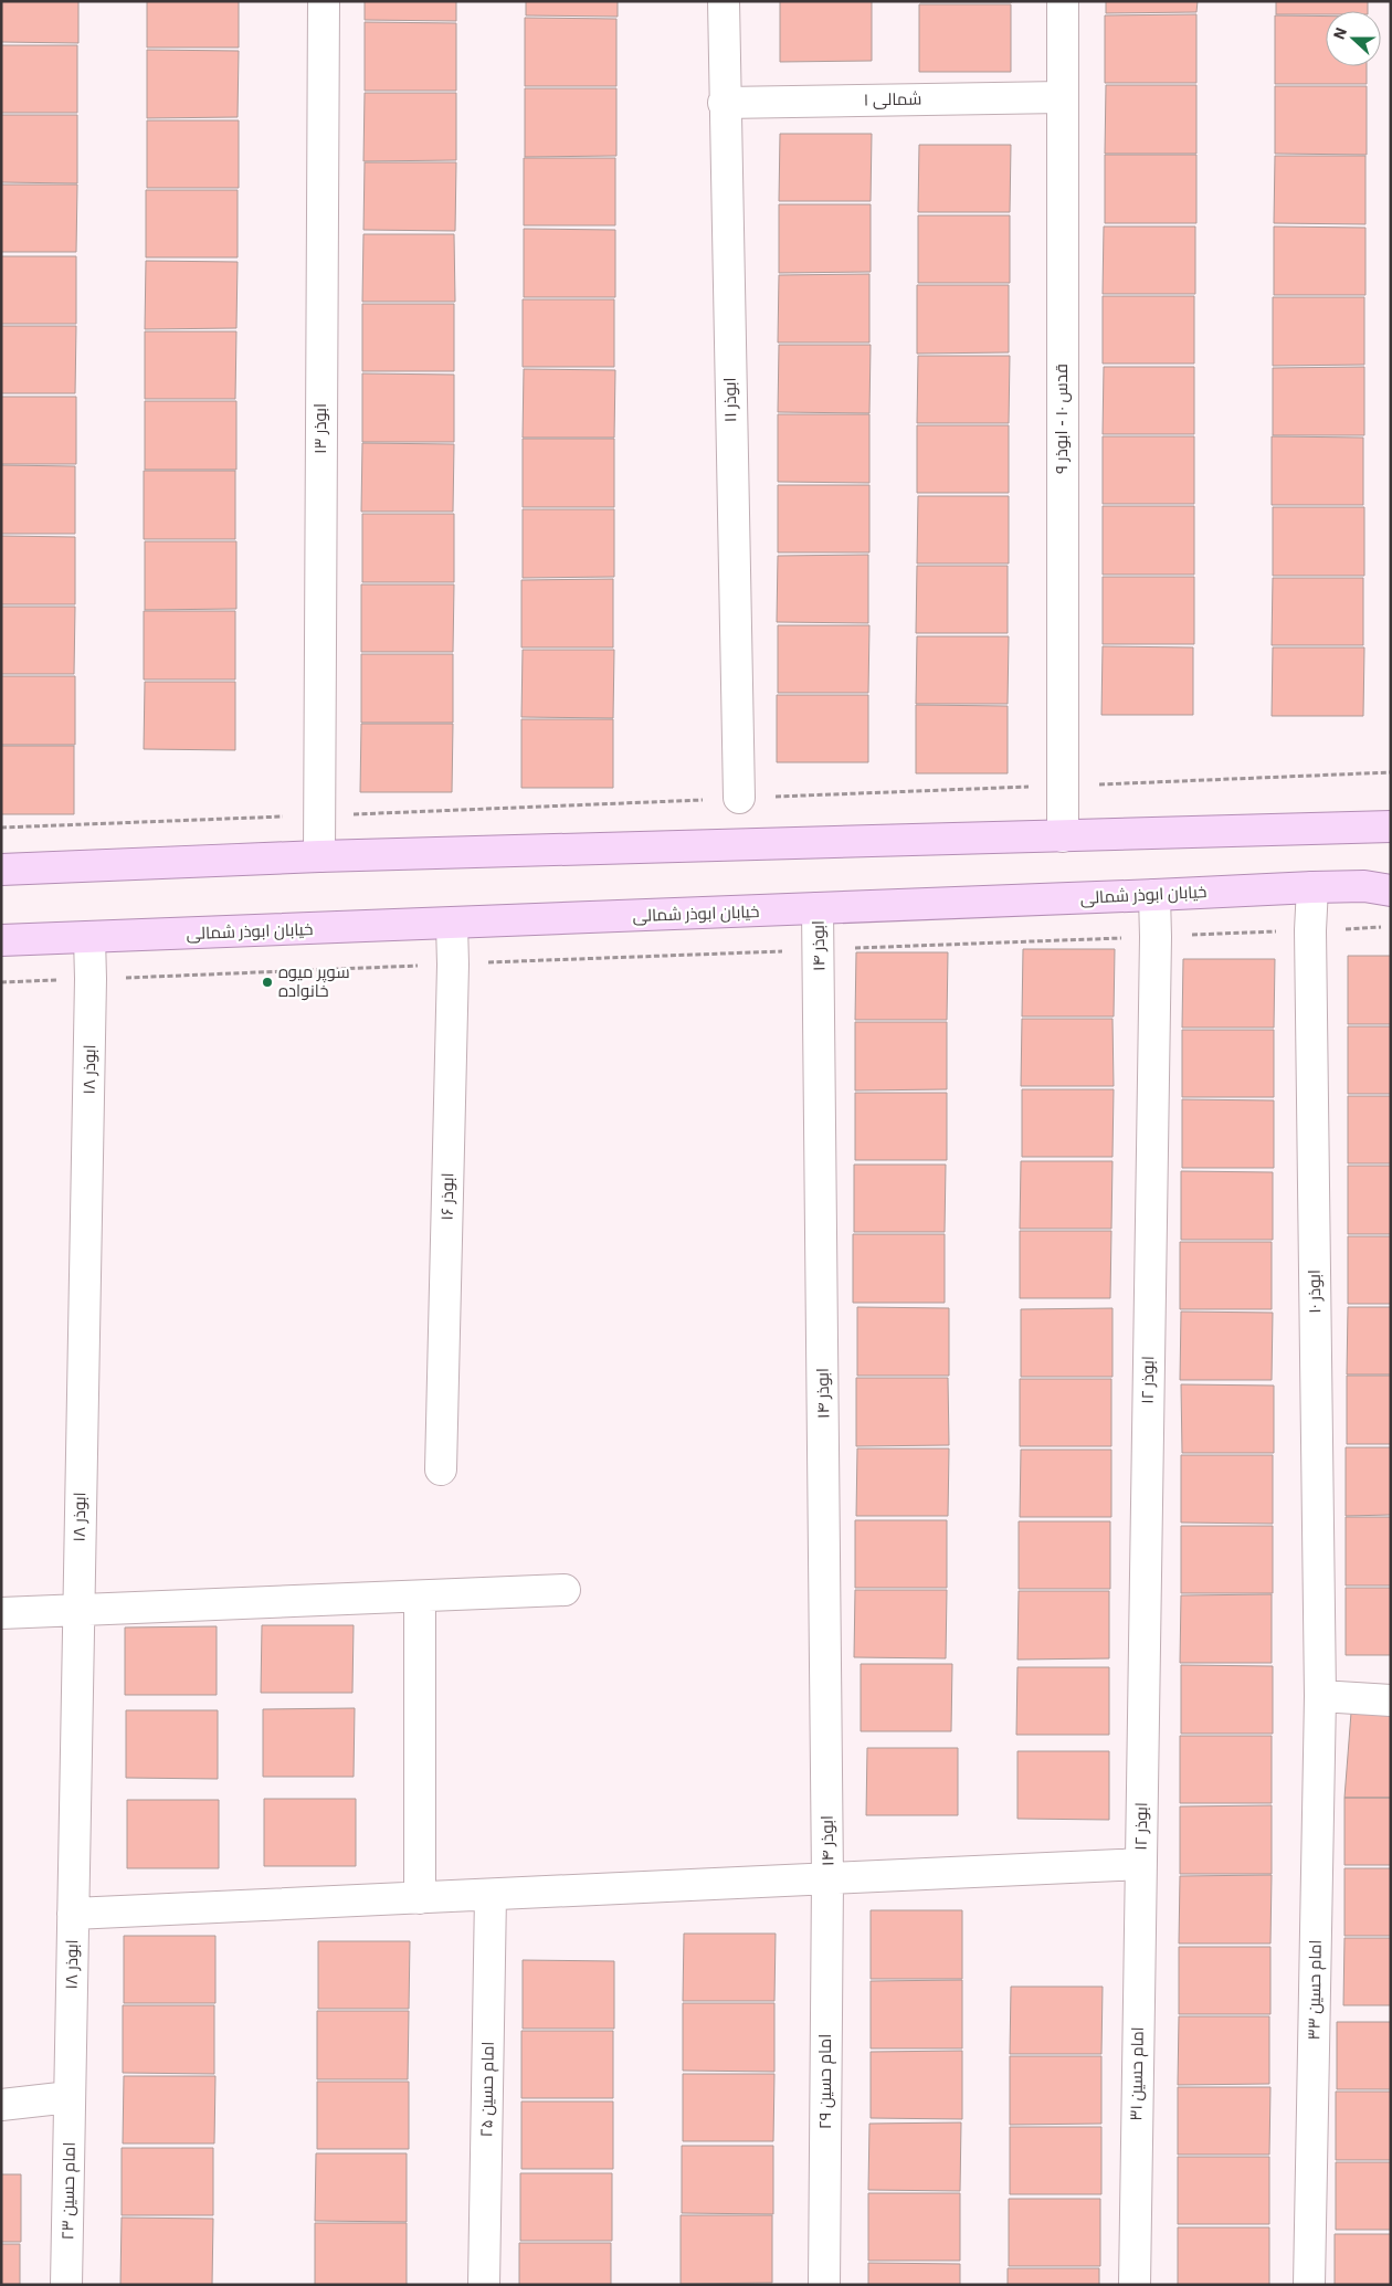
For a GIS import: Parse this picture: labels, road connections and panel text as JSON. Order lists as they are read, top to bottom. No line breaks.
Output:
{"streets":{"main road":["خیابان ابوذر شمالی"],"street":["شمالی ۱","ابوذر ۱۱","قدس ۱۰ - ابوذر ۹","ابوذر ۱۳","ابوذر ۱۴","ابوذر ۱۸","ابوذر ۱۶","ابوذر ۱۰","ابوذر ۱۲","امام حسین ۳۳","امام حسین ۳۱","امام حسین ۲۹","امام حسین ۲۵","امام حسین ۲۳"]},"crossings":[["شمالی ۱","ابوذر ۱۱"],["شمالی ۱","قدس ۱۰ - ابوذر ۹"],["خیابان ابوذر شمالی","ابوذر ۱۴"],["خیابان ابوذر شمالی","ابوذر ۱۸"],["خیابان ابوذر شمالی","ابوذر ۱۶"],["خیابان ابوذر شمالی","ابوذر ۱۰"],["خیابان ابوذر شمالی","ابوذر ۱۲"],["ابوذر ۱۴","امام حسین ۲۹"],["ابوذر ۱۸","امام حسین ۲۳"],["ابوذر ۱۰","امام حسین ۳۳"],["ابوذر ۱۲","امام حسین ۳۱"]],"places":["سوپر میوه خانواده"],"north":"left"}
